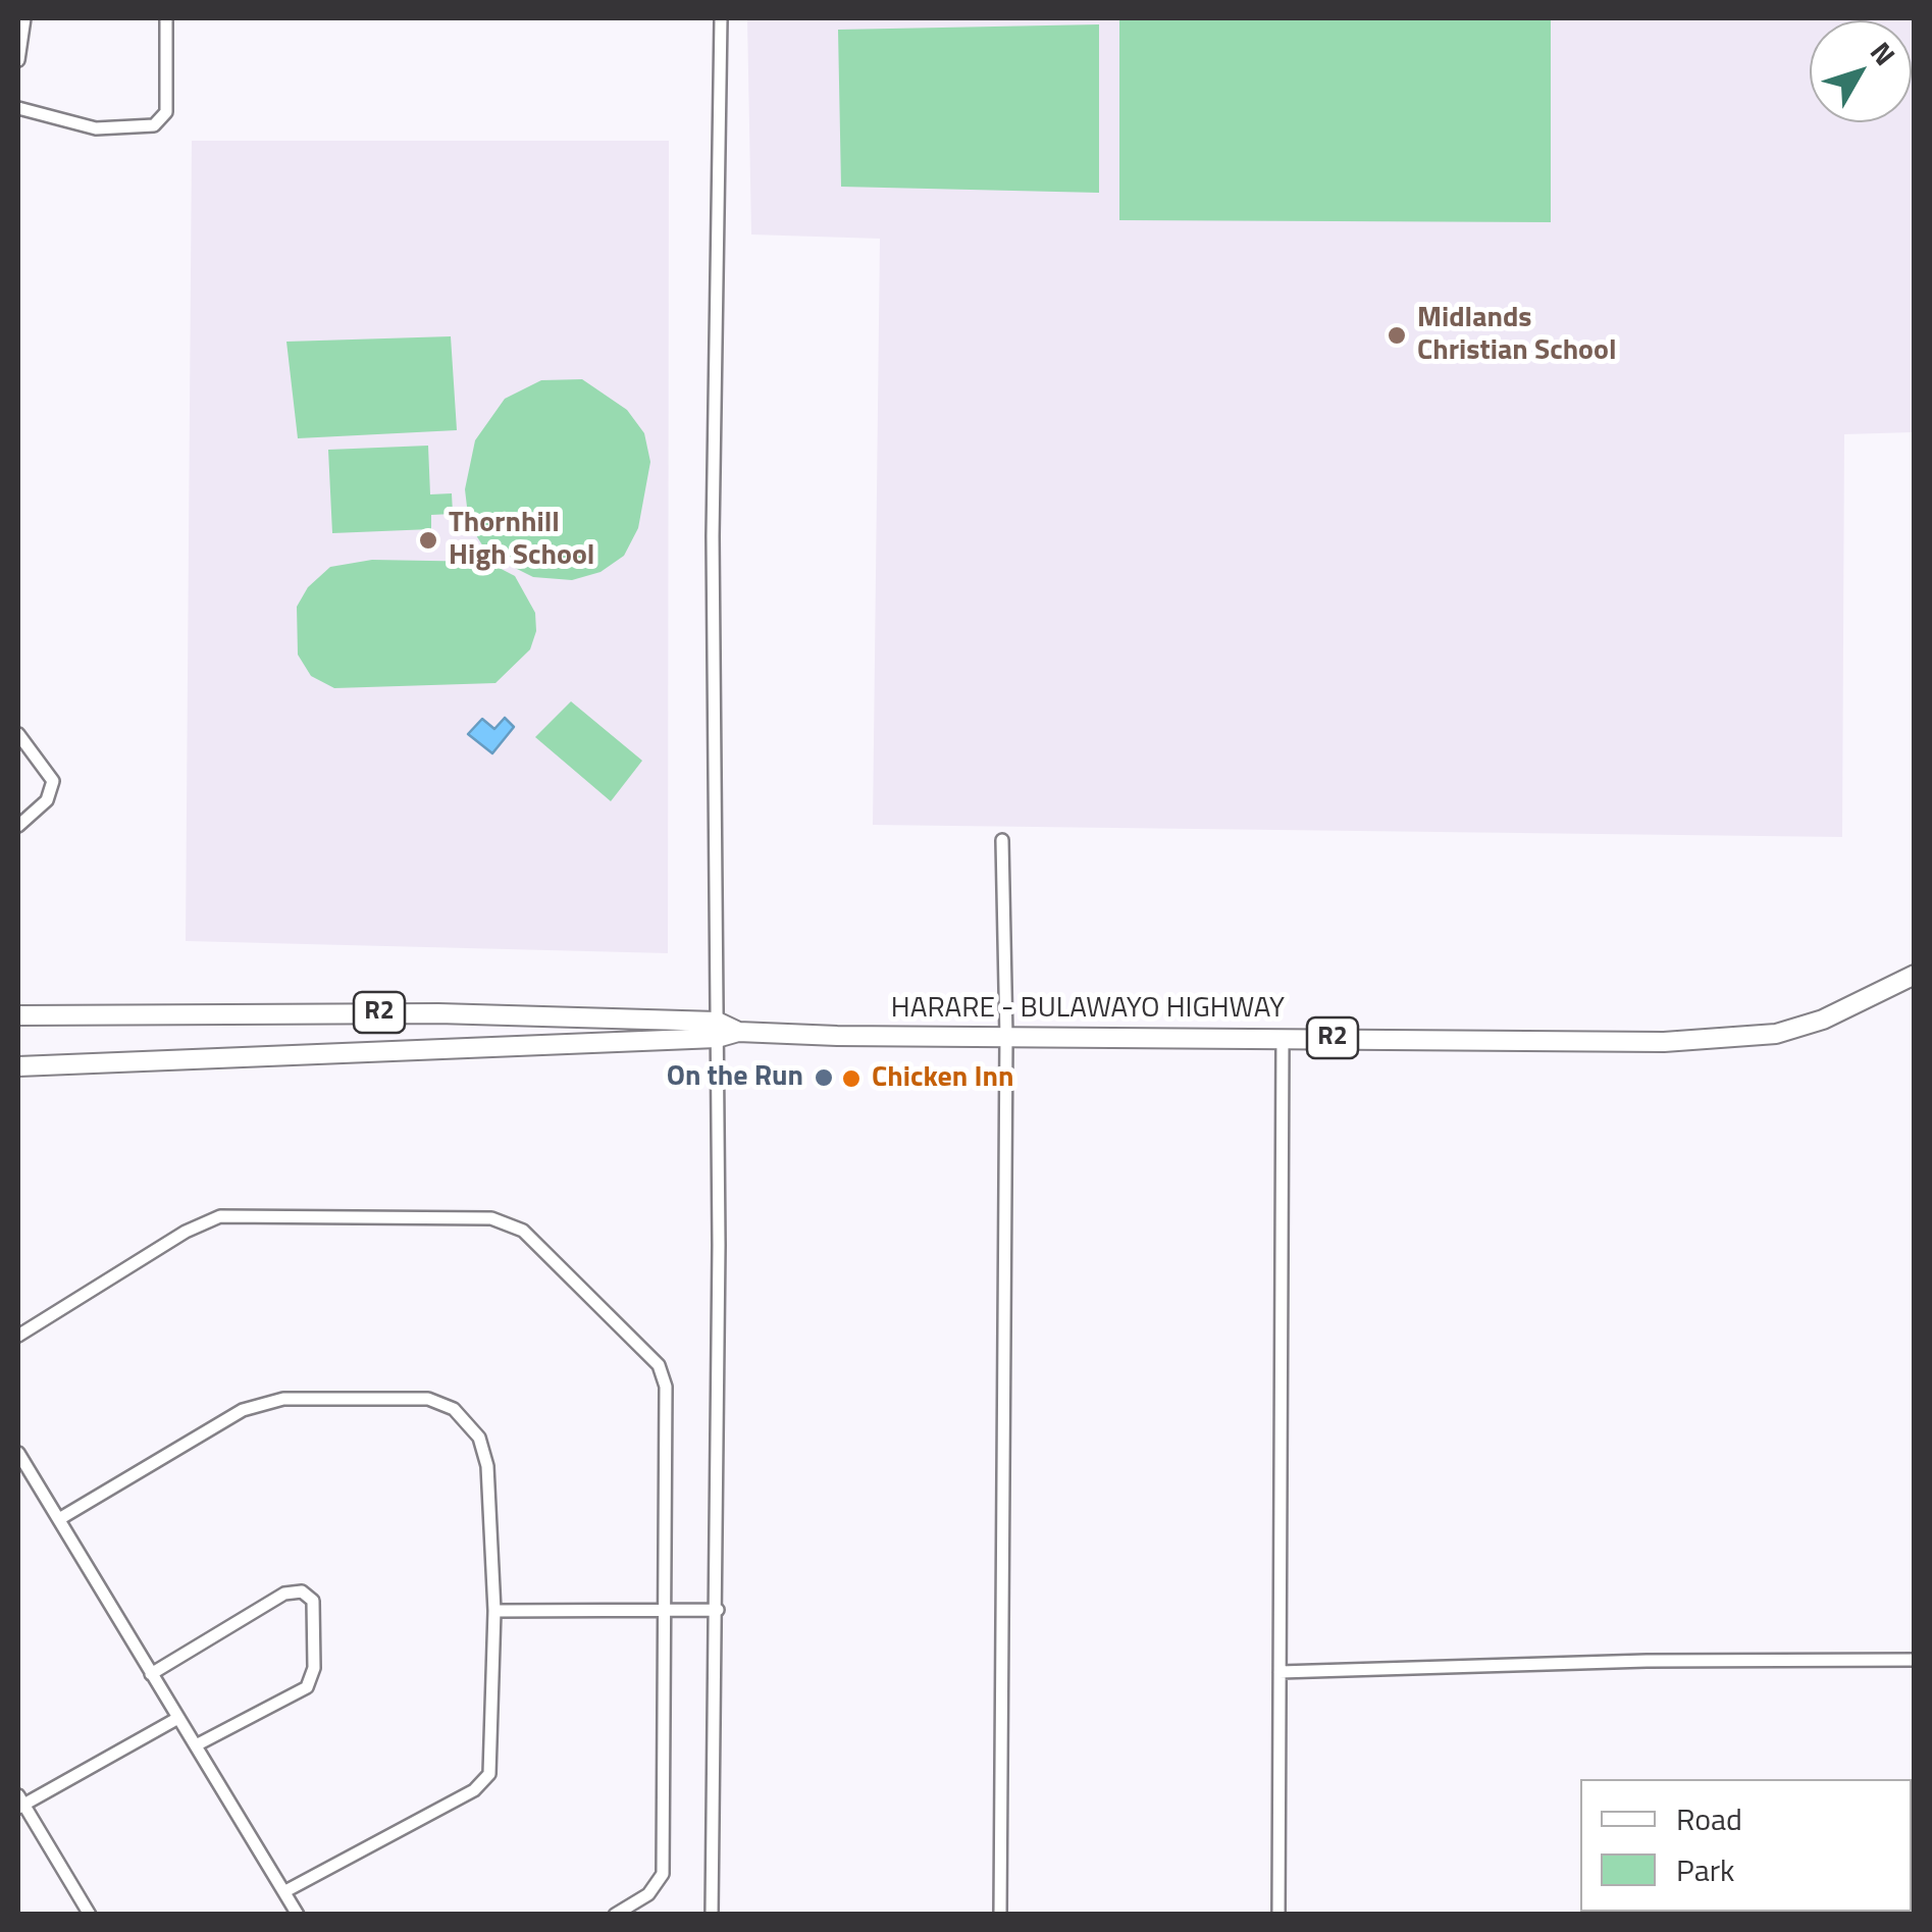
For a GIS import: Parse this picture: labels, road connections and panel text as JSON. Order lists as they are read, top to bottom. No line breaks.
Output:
{"streets":{"highway":["HARARE - BULAWAYO HIGHWAY","R2"]},"places":["Midlands Christian School","Thornhill High School","On the Run","Chicken Inn"],"legend":["Road","Park"],"north":"top right"}
